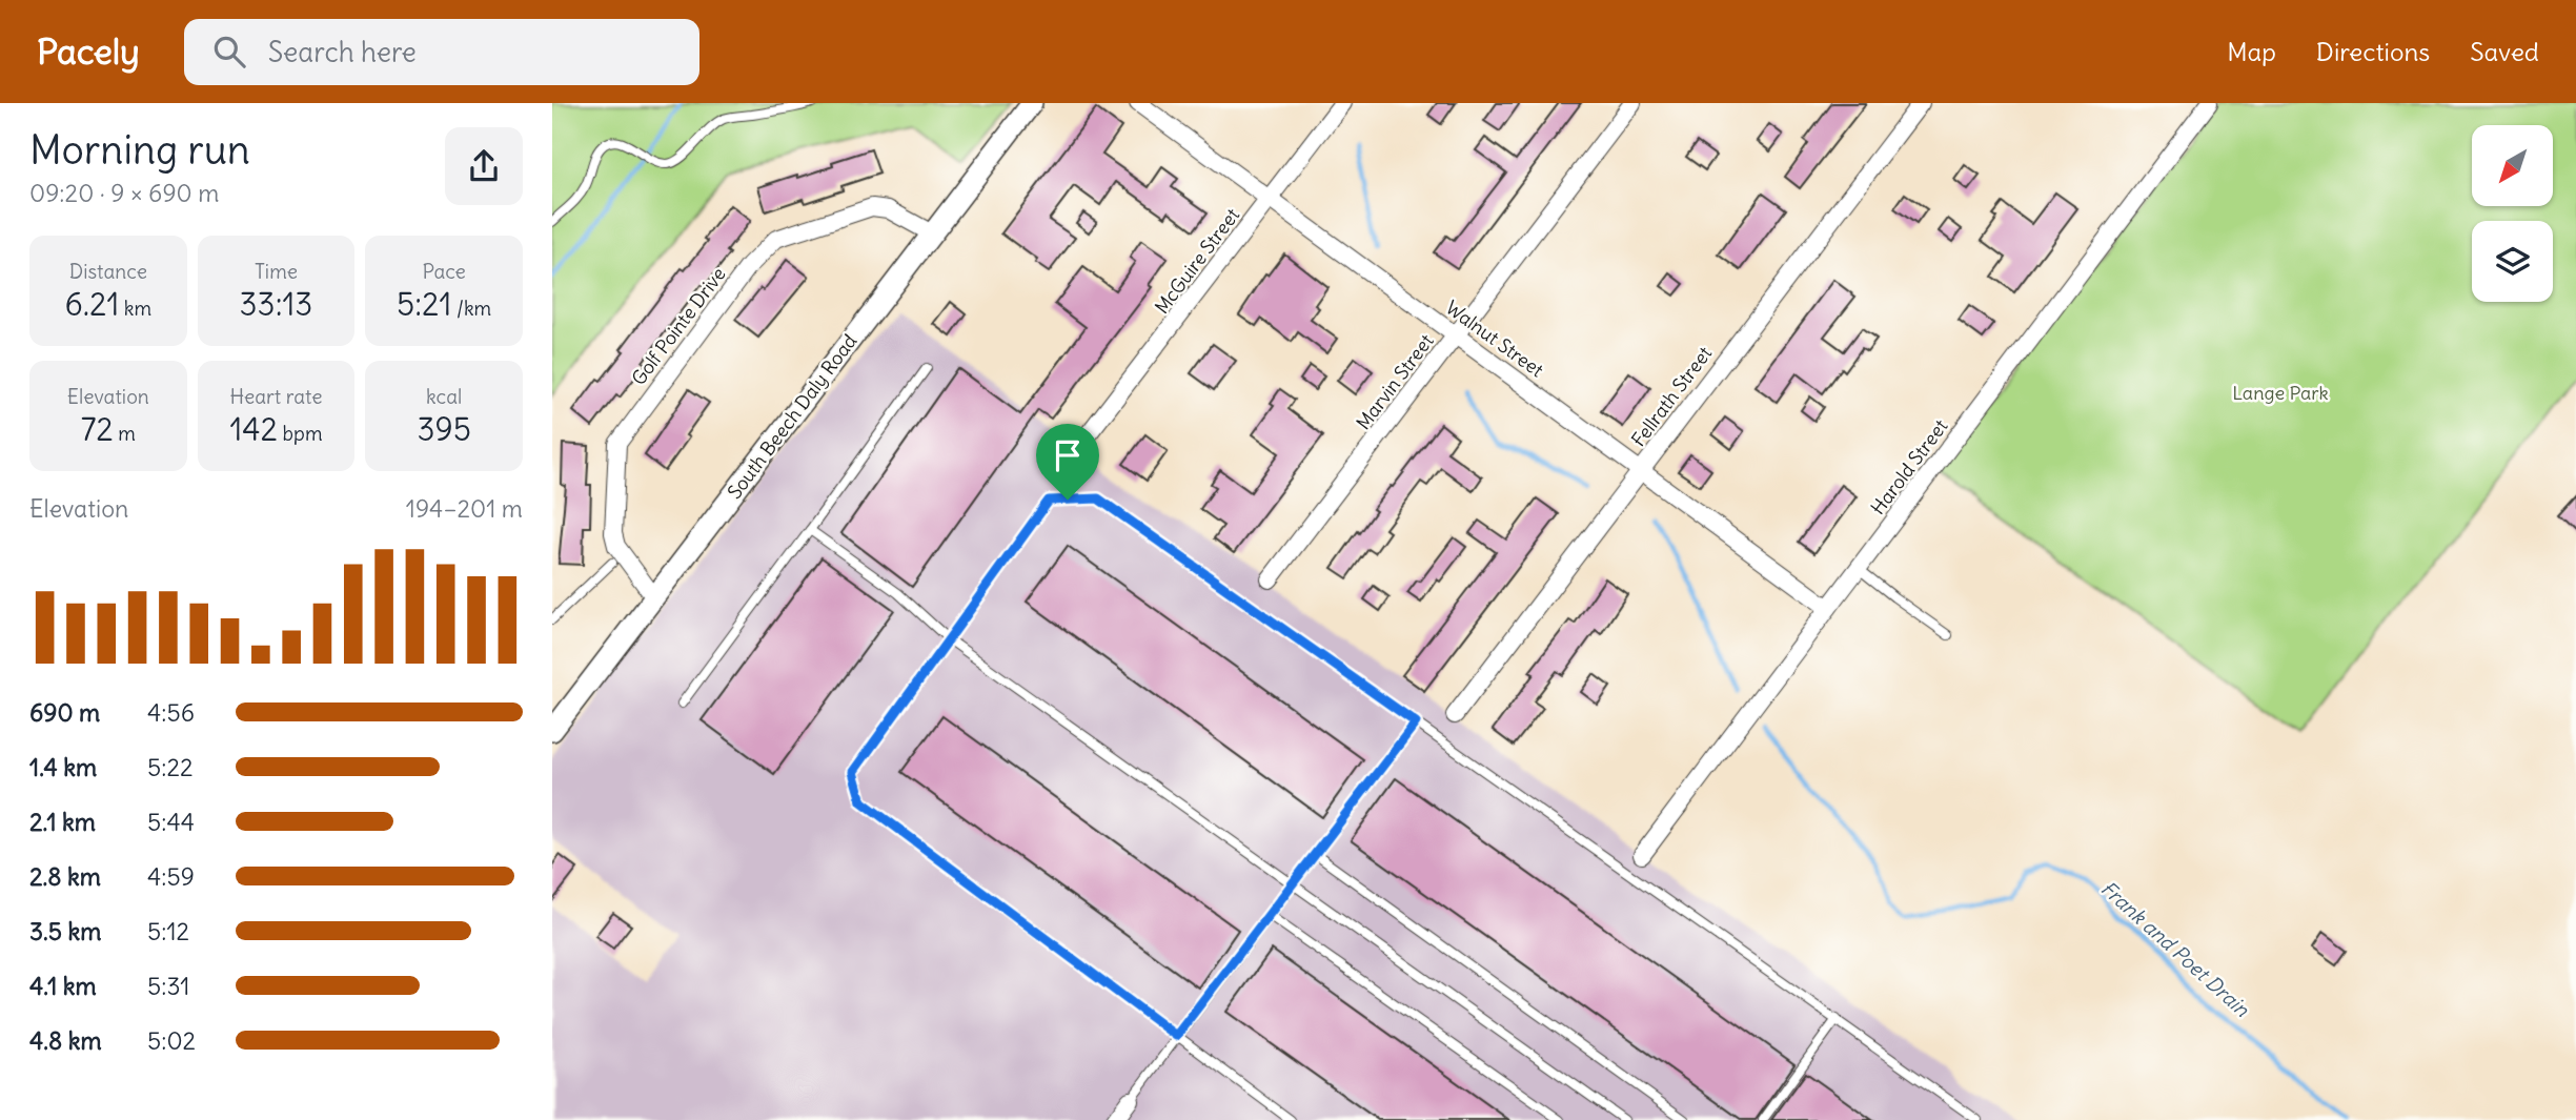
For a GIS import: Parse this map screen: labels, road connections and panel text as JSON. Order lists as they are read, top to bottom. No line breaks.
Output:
{"streets":{"street":["McGuire Street","Golf Pointe Drive","Walnut Street","Marvin Street","Fellrath Street","South Beech Daly Road","Harold Street"]},"crossings":[["McGuire Street","Walnut Street"],["Golf Pointe Drive","South Beech Daly Road"],["Walnut Street","Marvin Street"],["Walnut Street","Fellrath Street"],["Walnut Street","Harold Street"]],"water":["Frank and Poet Drain"],"parks":["Lange Park"],"north":"bottom left","page":{"header":"Pacely","search":"Search here","nav":["Map","Directions","Saved"],"heading":["Morning run","09:20 · 9 × 690 m"],"stats":[["Distance","6.21 km"],["Time","33:13"],["Pace","5:21 /km"],["Elevation","72 m"],["Heart rate","142 bpm"],["kcal","395"]],"chart":["Elevation","194–201 m"],"list":[{"name":"690 m","note":"4:56"},{"name":"1.4 km","note":"5:22"},{"name":"2.1 km","note":"5:44"},{"name":"2.8 km","note":"4:59"},{"name":"3.5 km","note":"5:12"},{"name":"4.1 km","note":"5:31"},{"name":"4.8 km","note":"5:02"}]}}
